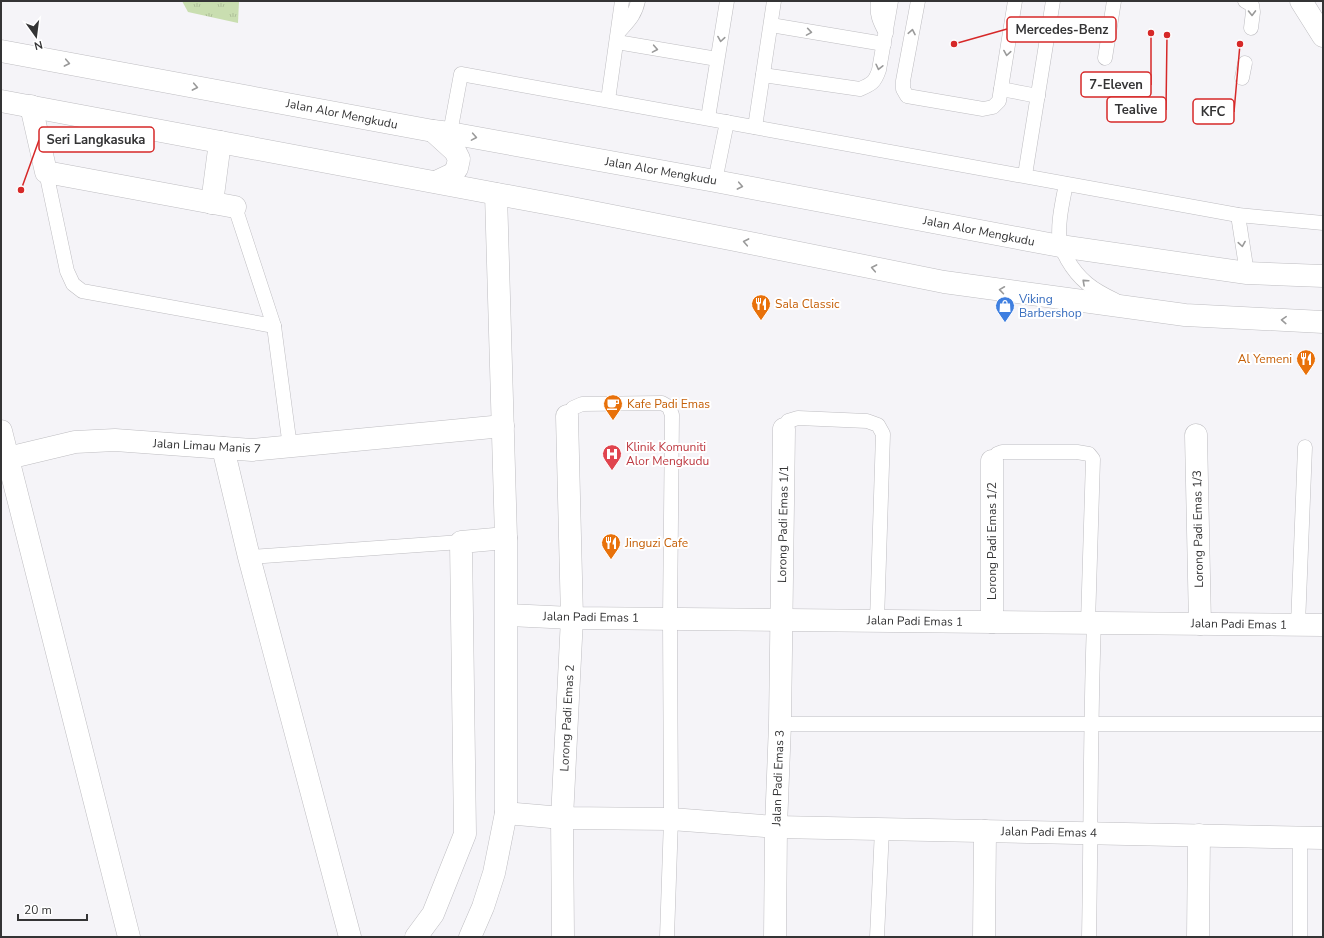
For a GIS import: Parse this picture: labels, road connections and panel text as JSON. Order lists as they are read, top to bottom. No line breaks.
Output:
{"streets":{"street":["Jalan Alor Mengkudu","Jalan Limau Manis 7","Lorong Padi Emas 1/1","Lorong Padi Emas 1/3","Lorong Padi Emas 1/2","Jalan Padi Emas 1","Lorong Padi Emas 2","Jalan Padi Emas 3","Jalan Padi Emas 4"]},"crossings":[["Lorong Padi Emas 1/1","Jalan Padi Emas 1"],["Lorong Padi Emas 1/1","Jalan Padi Emas 3"],["Lorong Padi Emas 1/3","Jalan Padi Emas 1"],["Lorong Padi Emas 1/2","Jalan Padi Emas 1"],["Jalan Padi Emas 1","Lorong Padi Emas 2"],["Jalan Padi Emas 1","Jalan Padi Emas 3"],["Lorong Padi Emas 2","Jalan Padi Emas 4"],["Jalan Padi Emas 3","Jalan Padi Emas 4"]],"places":{"other":["7-Eleven","Tealive","Mercedes-Benz","KFC","Seri Langkasuka"],"restaurant":["Sala Classic","Al Yemeni","Jinguzi Cafe"],"shop":["Viking Barbershop"],"cafe":["Kafe Padi Emas"],"hospital":["Klinik Komuniti Alor Mengkudu"]},"scale_bar":"20 m","north":"bottom"}
